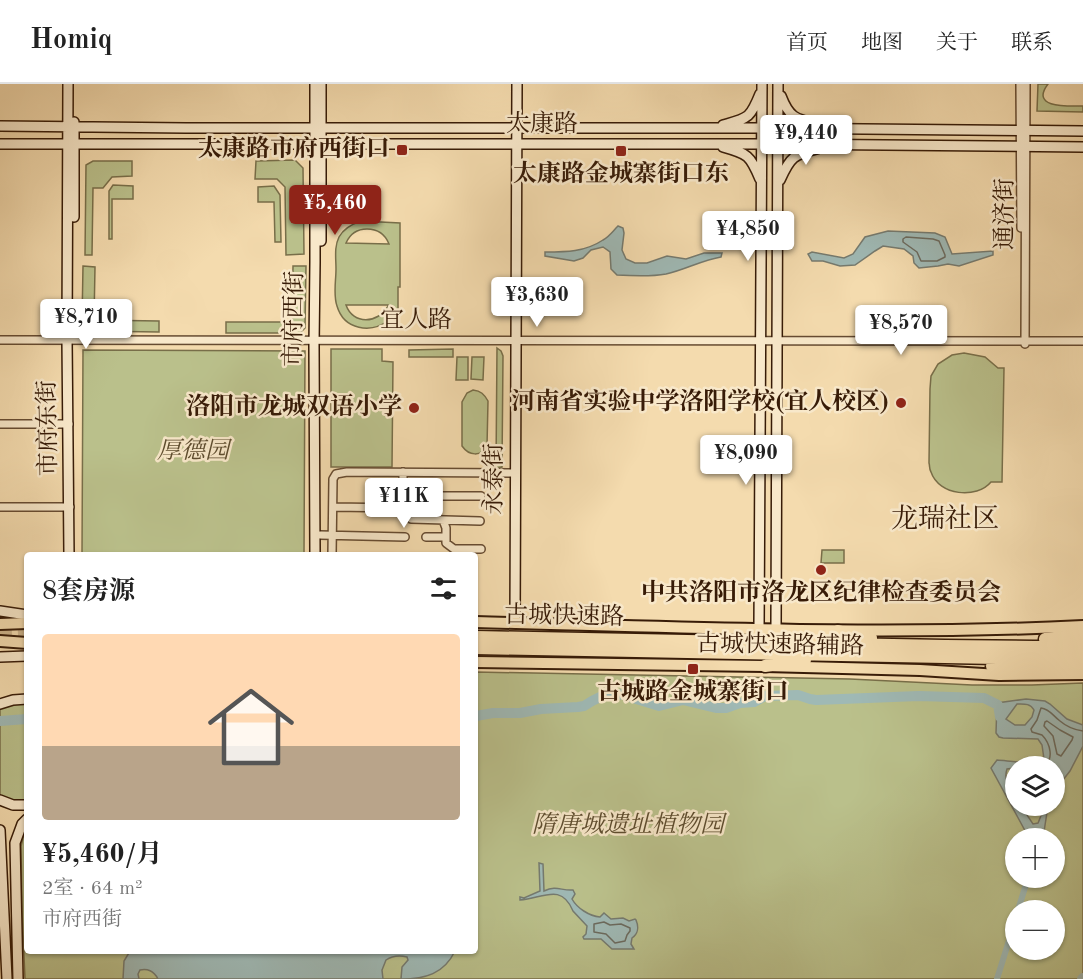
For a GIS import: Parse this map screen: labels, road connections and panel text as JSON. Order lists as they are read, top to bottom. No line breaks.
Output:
{"streets":{"highway":["古城快速路"],"main road":["太康路","市府西街","市府东街","永泰街","古城快速路辅路"],"street":["通济街","宜人路"]},"crossings":[["太康路","通济街"],["太康路","市府西街"],["太康路","市府东街"],["太康路","永泰街"],["通济街","宜人路"],["市府西街","宜人路"],["宜人路","市府东街"],["宜人路","永泰街"],["永泰街","古城快速路辅路"]],"districts":["龙瑞社区"],"parks":["厚德园","隋唐城遗址植物园"],"places":{"transit":["太康路市府西街口","太康路金城寨街口东","古城路金城寨街口"],"other":["河南省实验中学洛阳学校(宜人校区)","洛阳市龙城双语小学","中共洛阳市洛龙区纪律检查委员会"]},"page":{"header":"Homiq","nav":["首页","地图","关于","联系"],"price":["¥9,440","¥5,460","¥4,850","¥3,630","¥8,710","¥8,570","¥8,090","¥11K"],"heading":"8套房源","list":[{"name":"¥5,460/月","note":"2室 · 64 m² · 市府西街"}],"map_buttons":["+","−"]}}
